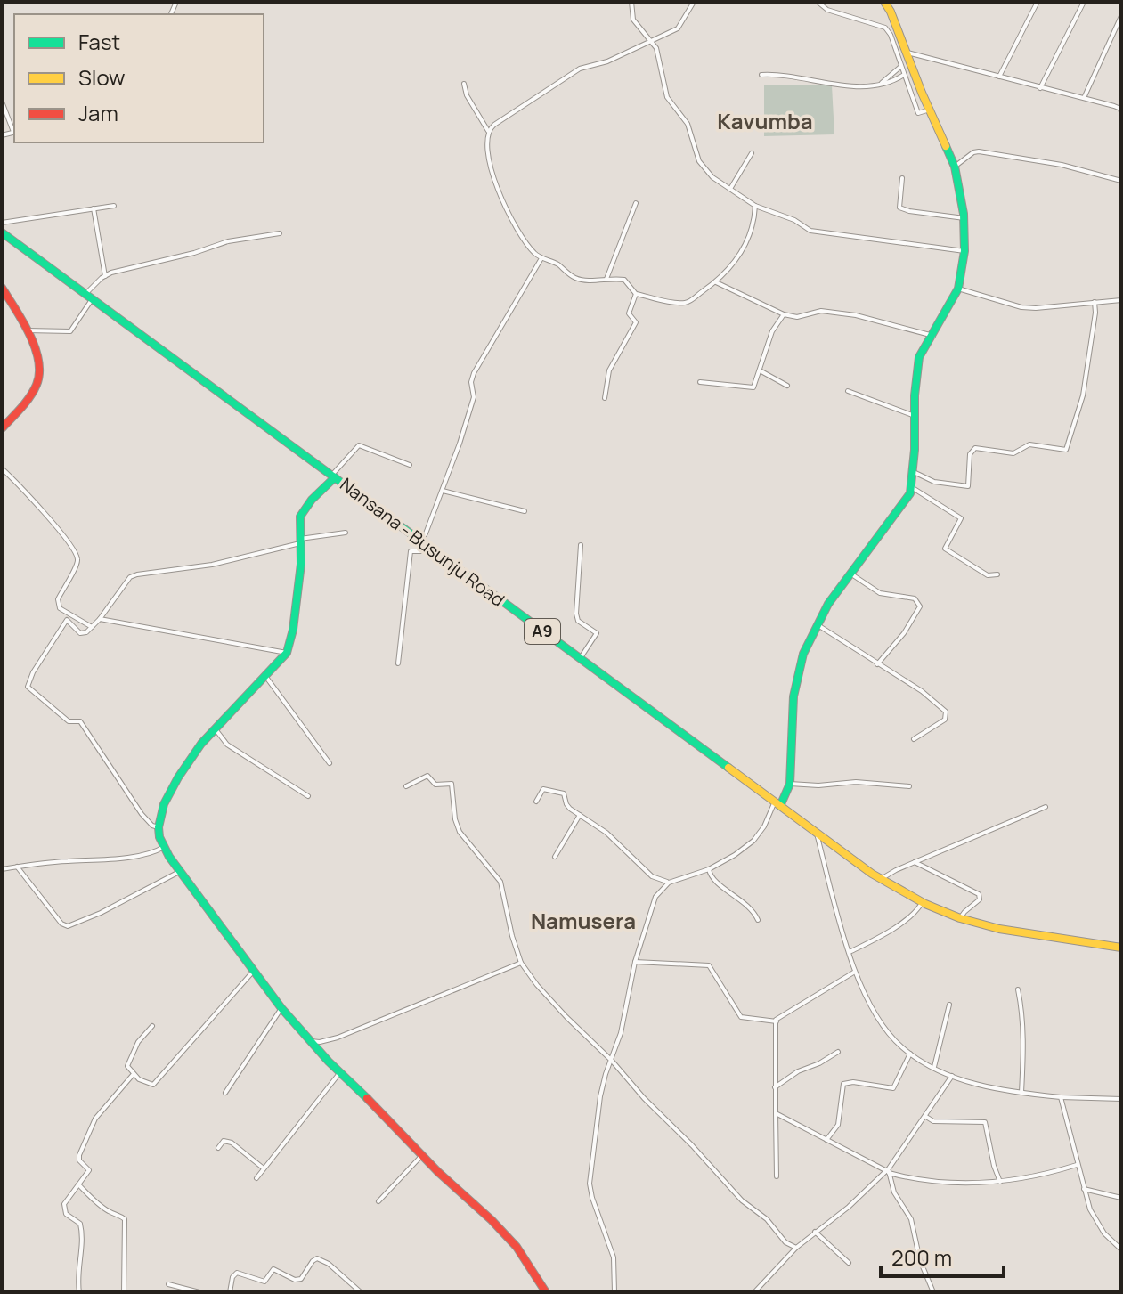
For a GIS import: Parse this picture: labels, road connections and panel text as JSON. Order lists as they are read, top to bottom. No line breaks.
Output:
{"streets":{"street":["Nansana - Busunju Road","A9"]},"districts":["Kavumba","Namusera"],"legend":["Fast","Slow","Jam"],"scale_bar":"200 m"}
